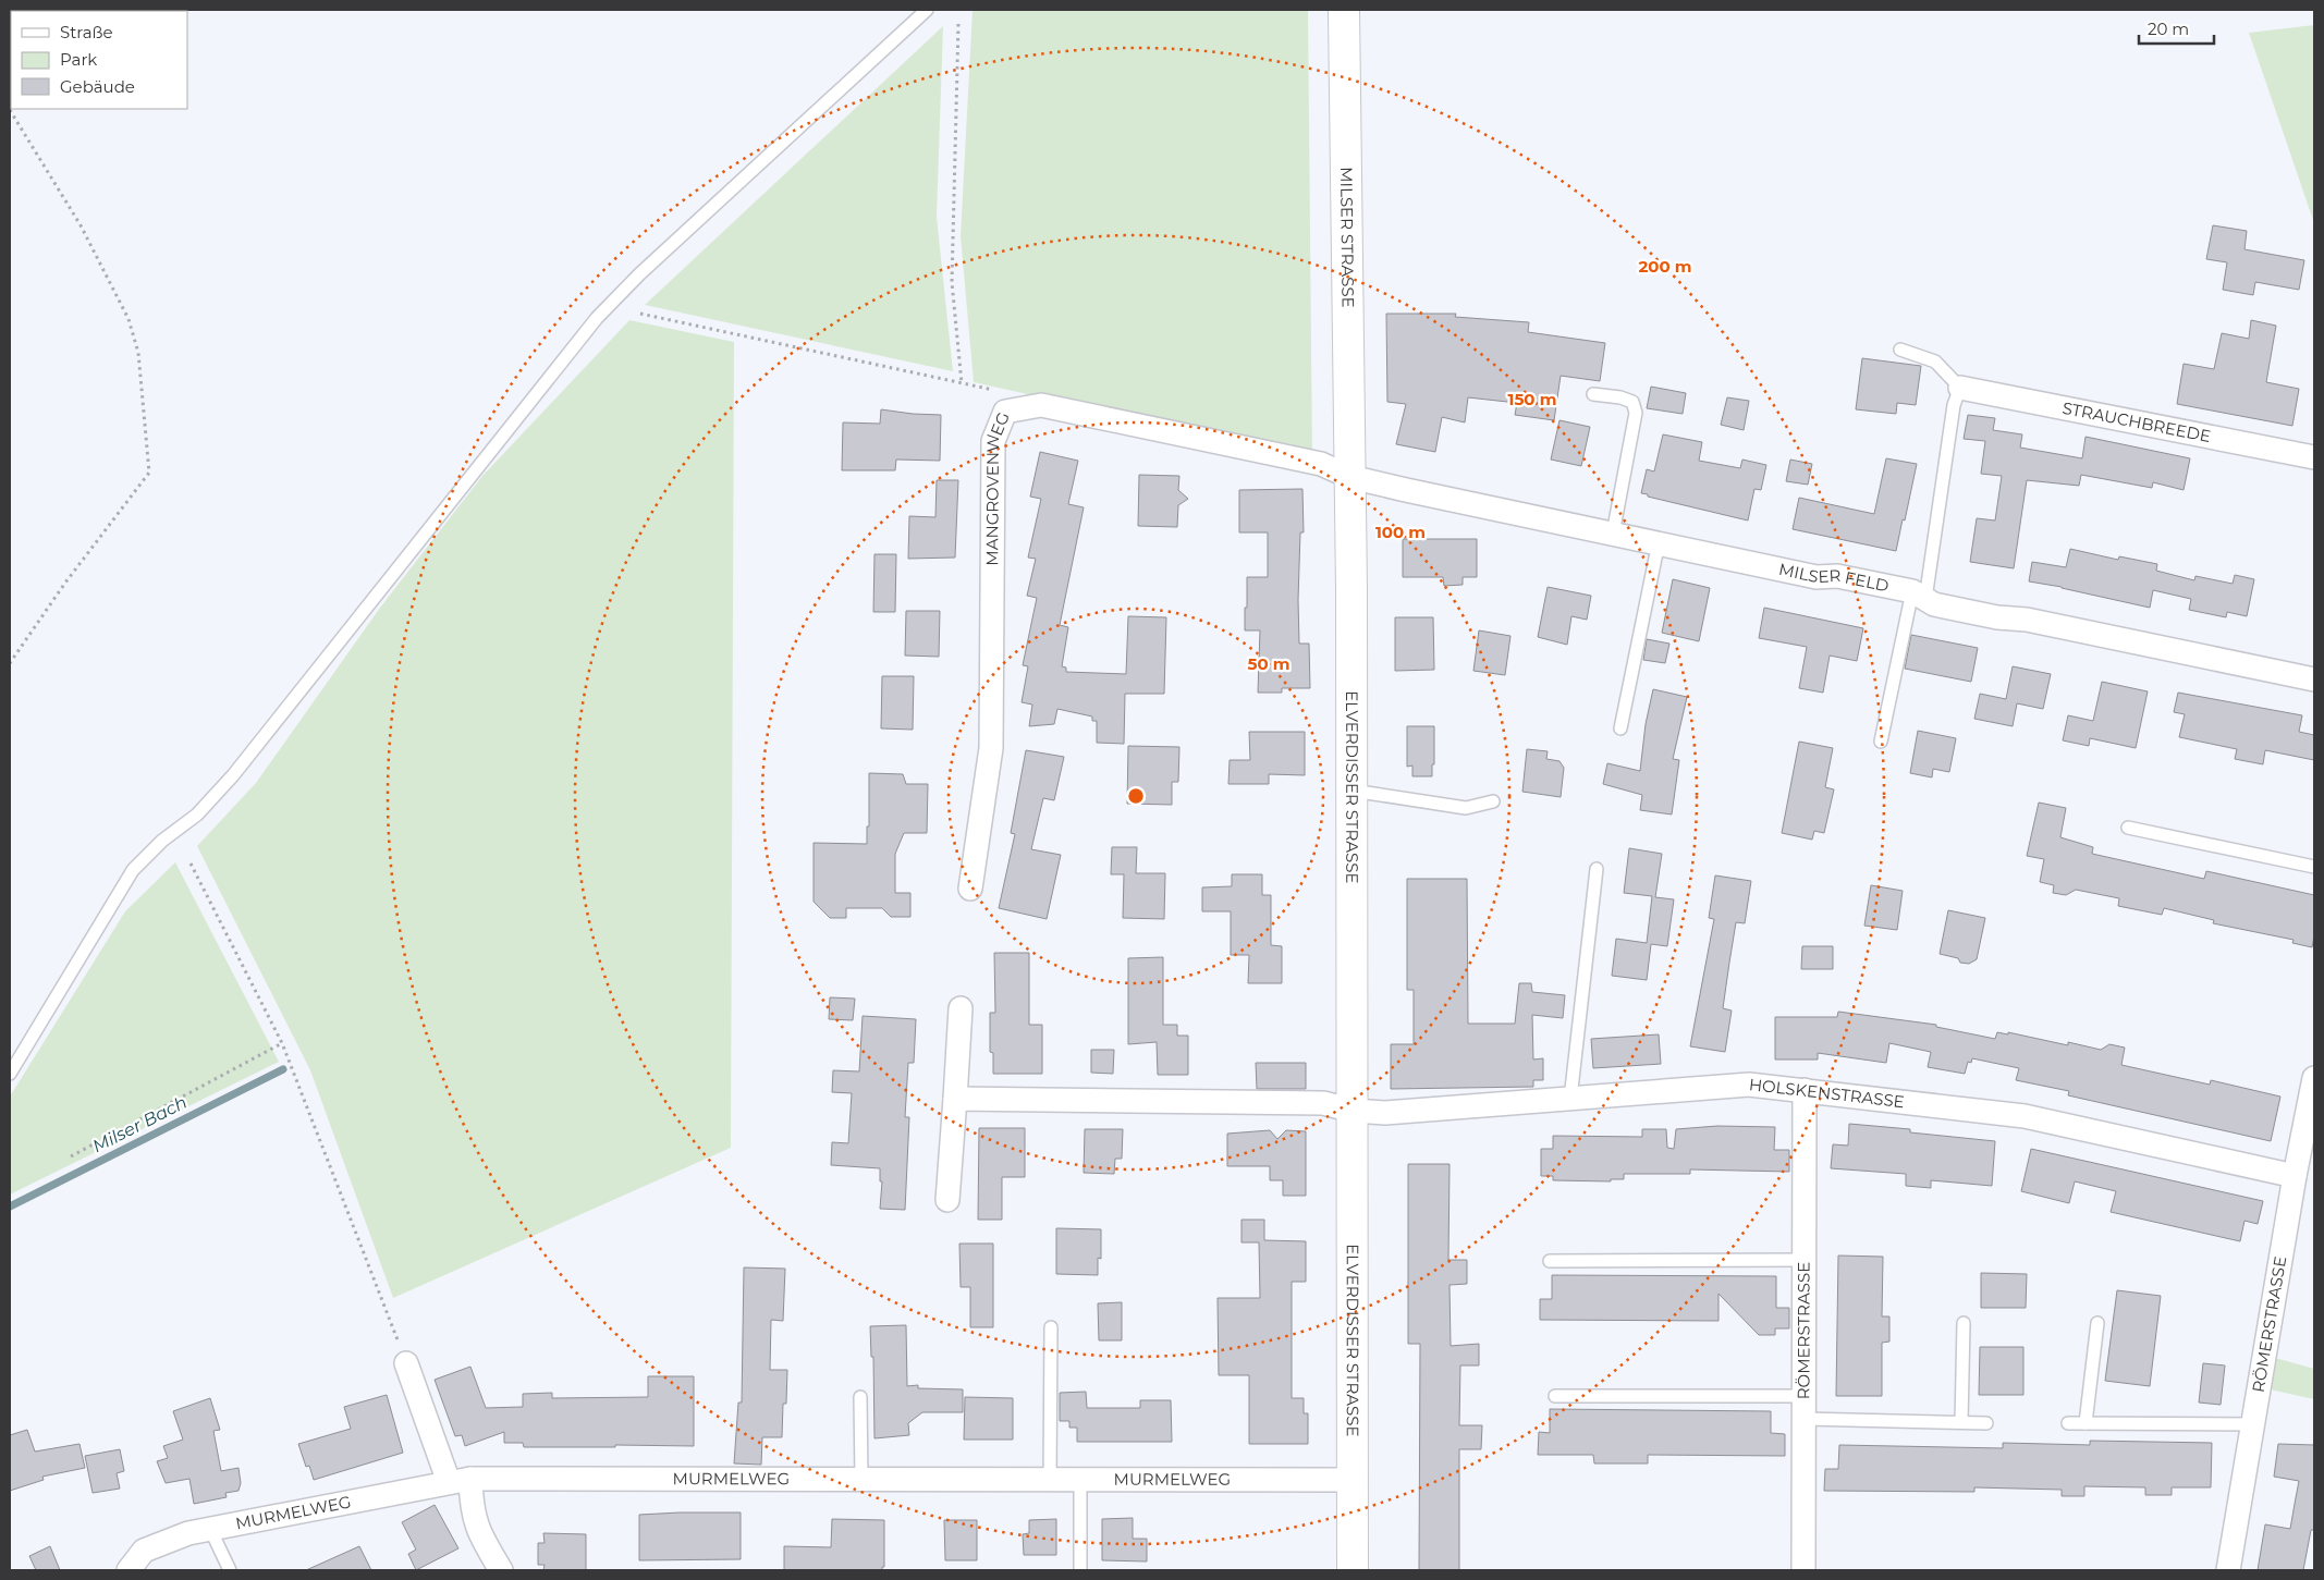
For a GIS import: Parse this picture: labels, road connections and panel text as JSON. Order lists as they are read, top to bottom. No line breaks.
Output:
{"streets":{"street":["MILSER STRASSE","STRAUCHBREEDE","MANGROVENWEG","MILSER FELD","ELVERDISSER STRASSE","HOLSKENSTRASSE","RÖMERSTRASSE","MURMELWEG"]},"crossings":[["MILSER STRASSE","MANGROVENWEG"],["MILSER STRASSE","MILSER FELD"],["MILSER STRASSE","ELVERDISSER STRASSE"],["MANGROVENWEG","MILSER FELD"],["MANGROVENWEG","ELVERDISSER STRASSE"],["MILSER FELD","ELVERDISSER STRASSE"],["ELVERDISSER STRASSE","HOLSKENSTRASSE"],["ELVERDISSER STRASSE","MURMELWEG"],["HOLSKENSTRASSE","RÖMERSTRASSE"]],"water":["Milser Bach"],"legend":["Straße","Park","Gebäude"],"scale_bar":"20 m","rings":["200 m","150 m","100 m","50 m"]}
